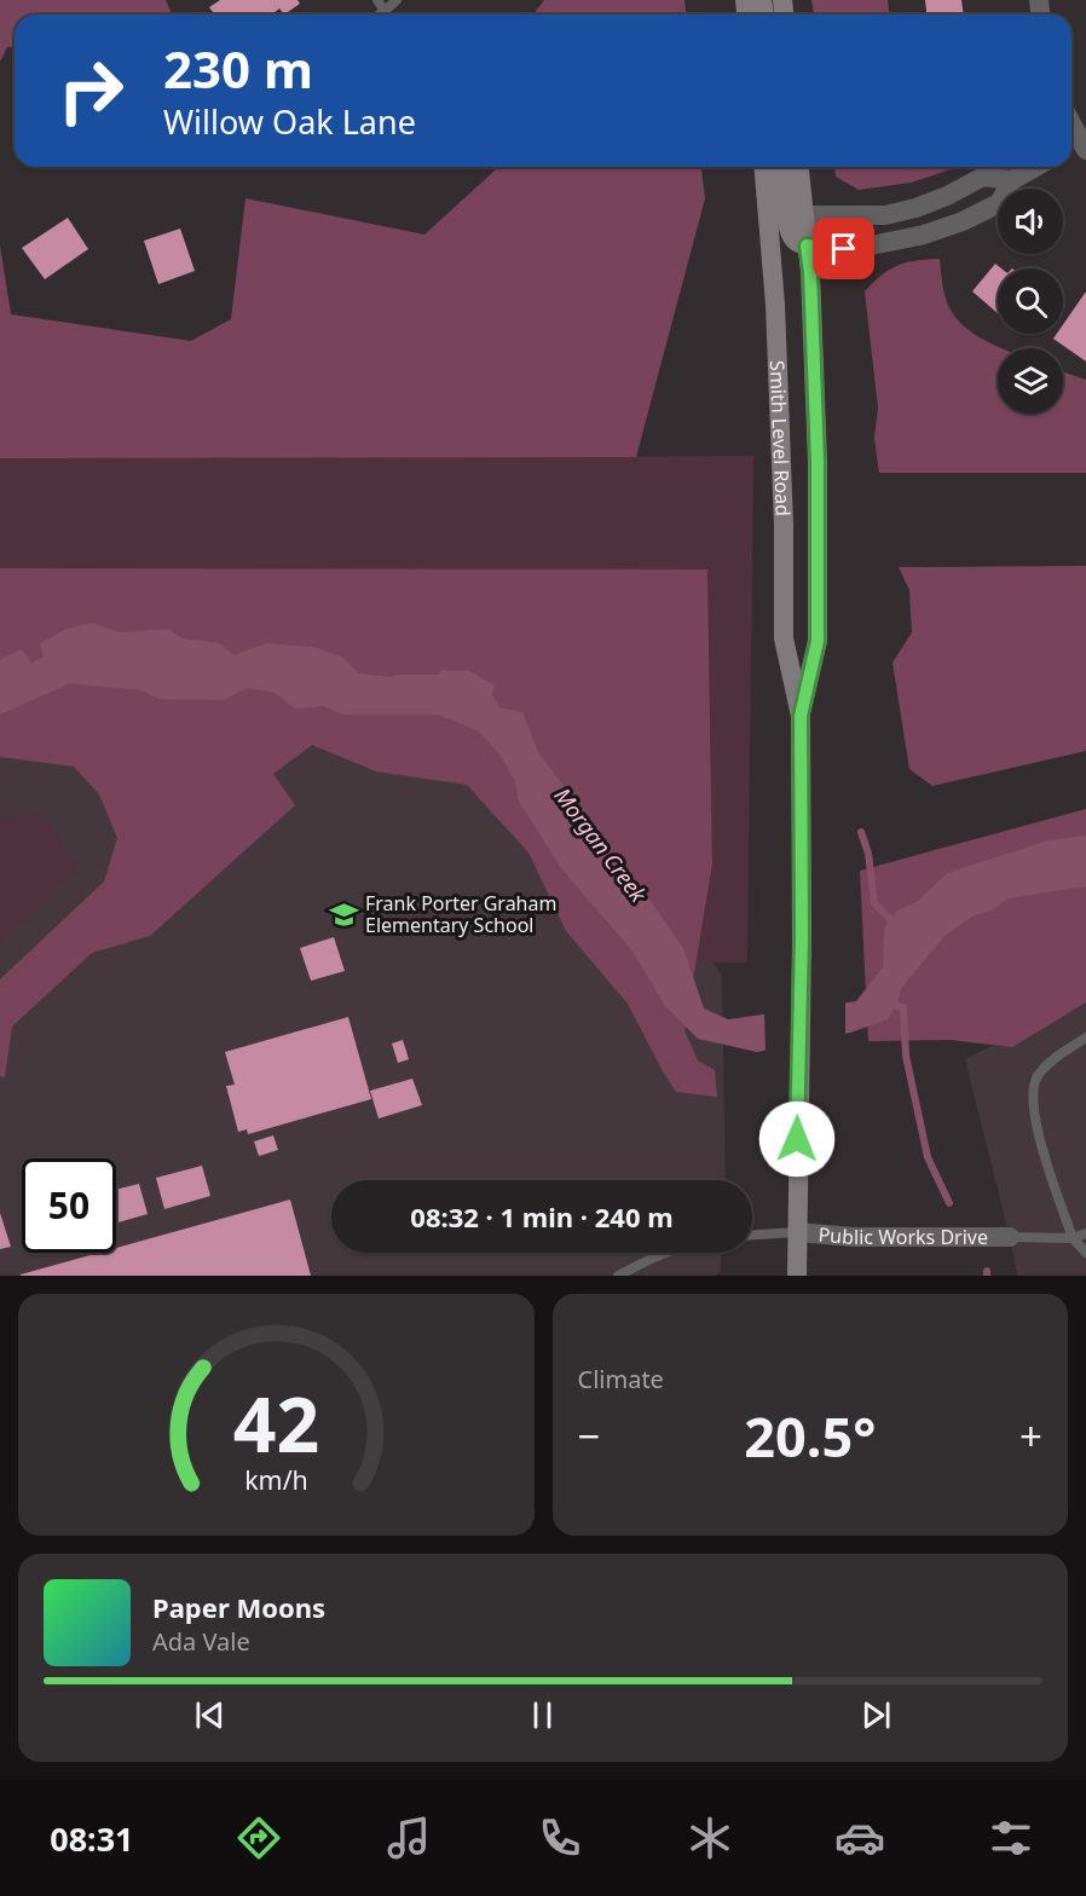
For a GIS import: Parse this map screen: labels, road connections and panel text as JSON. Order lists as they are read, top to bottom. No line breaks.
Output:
{"streets":{"main road":["Smith Level Road"],"street":["Public Works Drive"]},"crossings":[["Smith Level Road","Public Works Drive"]],"water":["Morgan Creek"],"places":{"school or university":["Frank Porter Graham Elementary School"]},"page":{"turn":["230 m","Willow Oak Lane"],"limit":"50","trip":"08:32 · 1 min · 240 m","tile":"Climate","heat":["−","20.5°","+"],"song":["Paper Moons","Ada Vale"],"tabs":"08:31","gauge":["42","km/h"]}}
